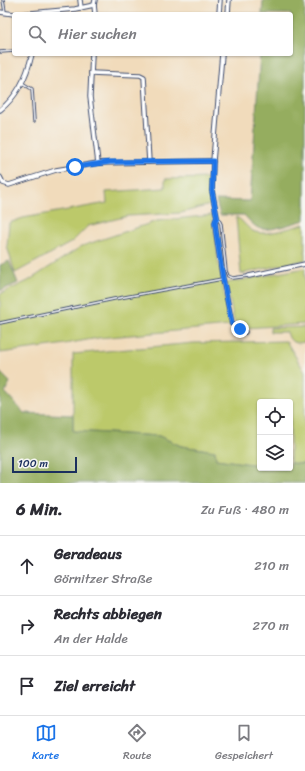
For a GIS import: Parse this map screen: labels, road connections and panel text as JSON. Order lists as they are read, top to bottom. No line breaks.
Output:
{"scale_bar":"100 m","page":{"search":"Hier suchen","scale":"100 m","heading":["6 Min.","Zu Fuß · 480 m"],"list":[["Geradeaus","Görnitzer Straße","210 m"],["Rechts abbiegen","An der Halde","270 m"],"Ziel erreicht"],"nav":["Karte","Route","Gespeichert"]}}
